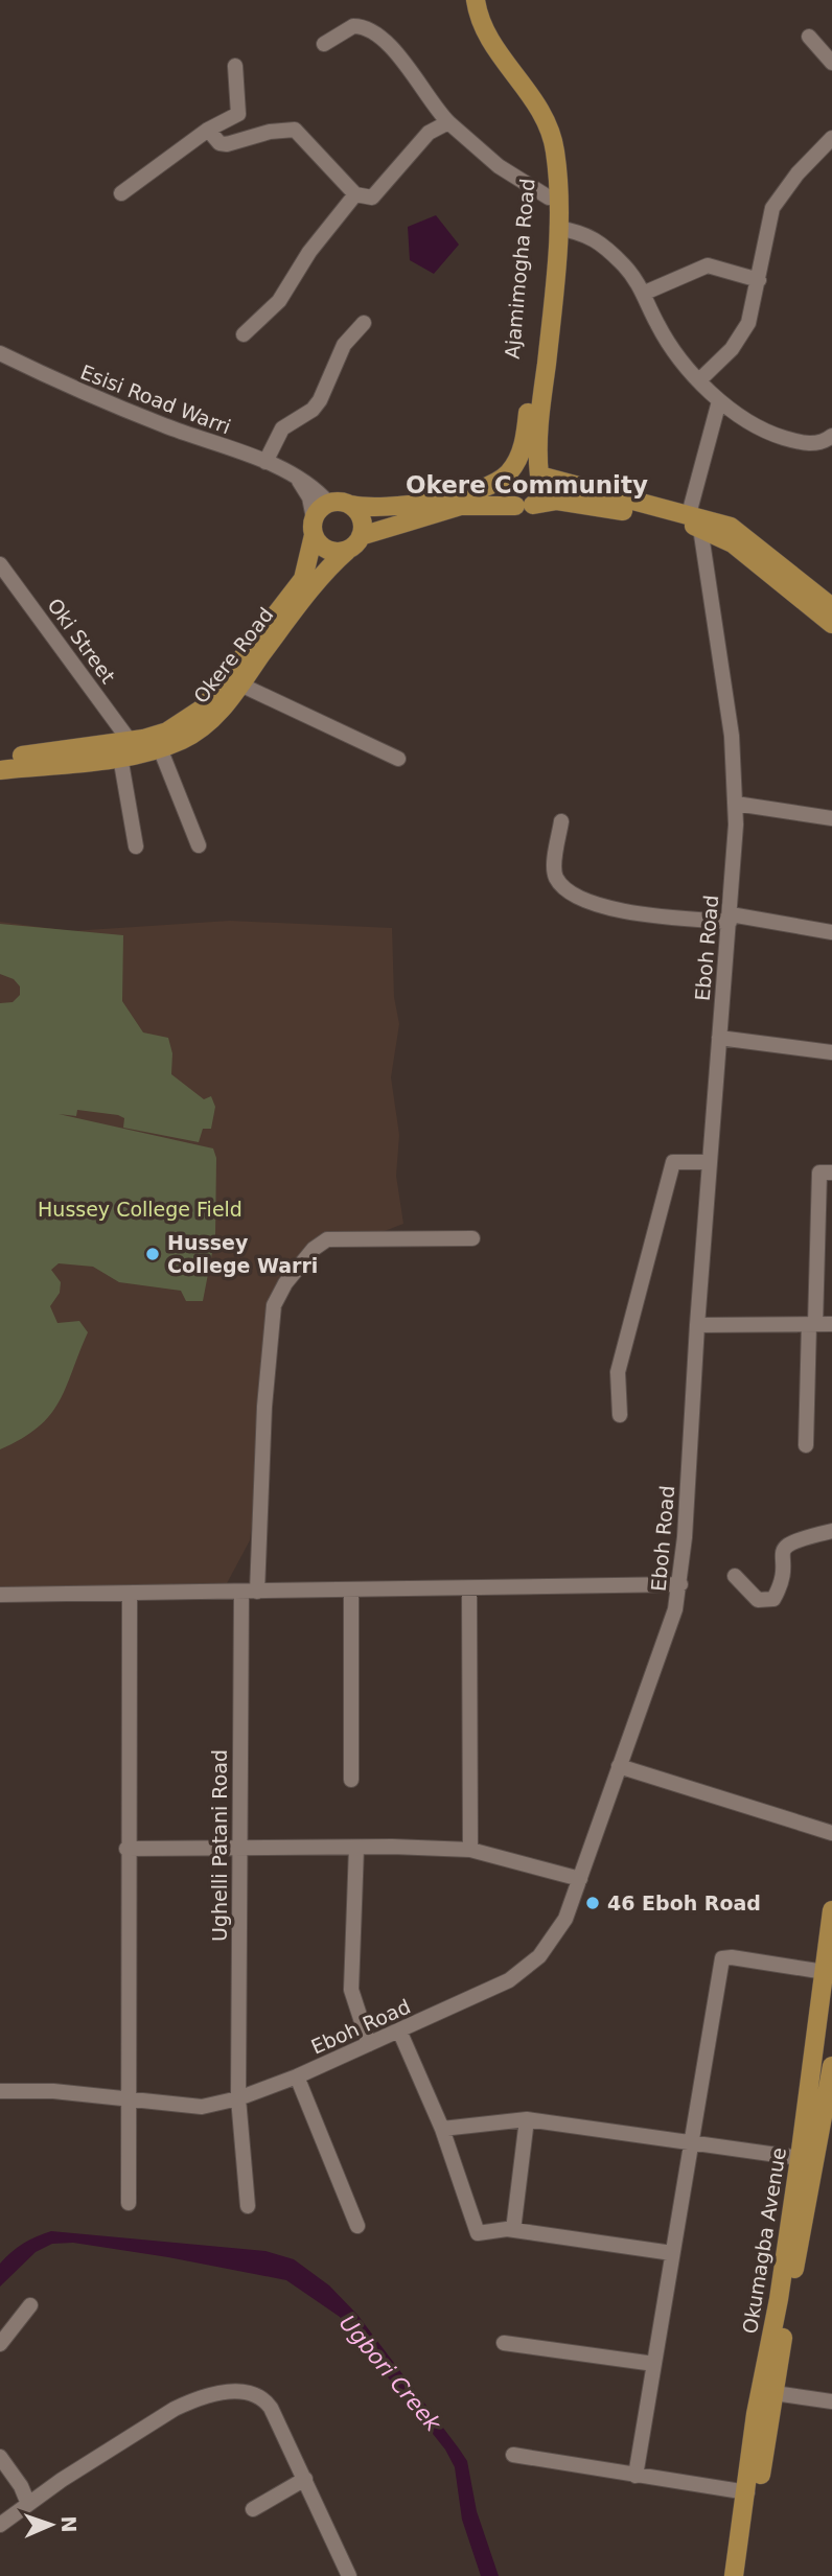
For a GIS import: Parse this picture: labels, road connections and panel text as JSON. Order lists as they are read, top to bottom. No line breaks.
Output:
{"streets":{"main road":["Ajamimogha Road","Okere Road","Okumagba Avenue"],"street":["Esisi Road Warri","Oki Street","Eboh Road","Ughelli Patani Road"]},"crossings":[["Esisi Road Warri","Okere Road"],["Oki Street","Okere Road"],["Eboh Road","Ughelli Patani Road"]],"districts":["Okere Community"],"water":["Ugbori Creek"],"parks":["Hussey College Field"],"places":["Hussey College Warri","46 Eboh Road"],"north":"right"}
